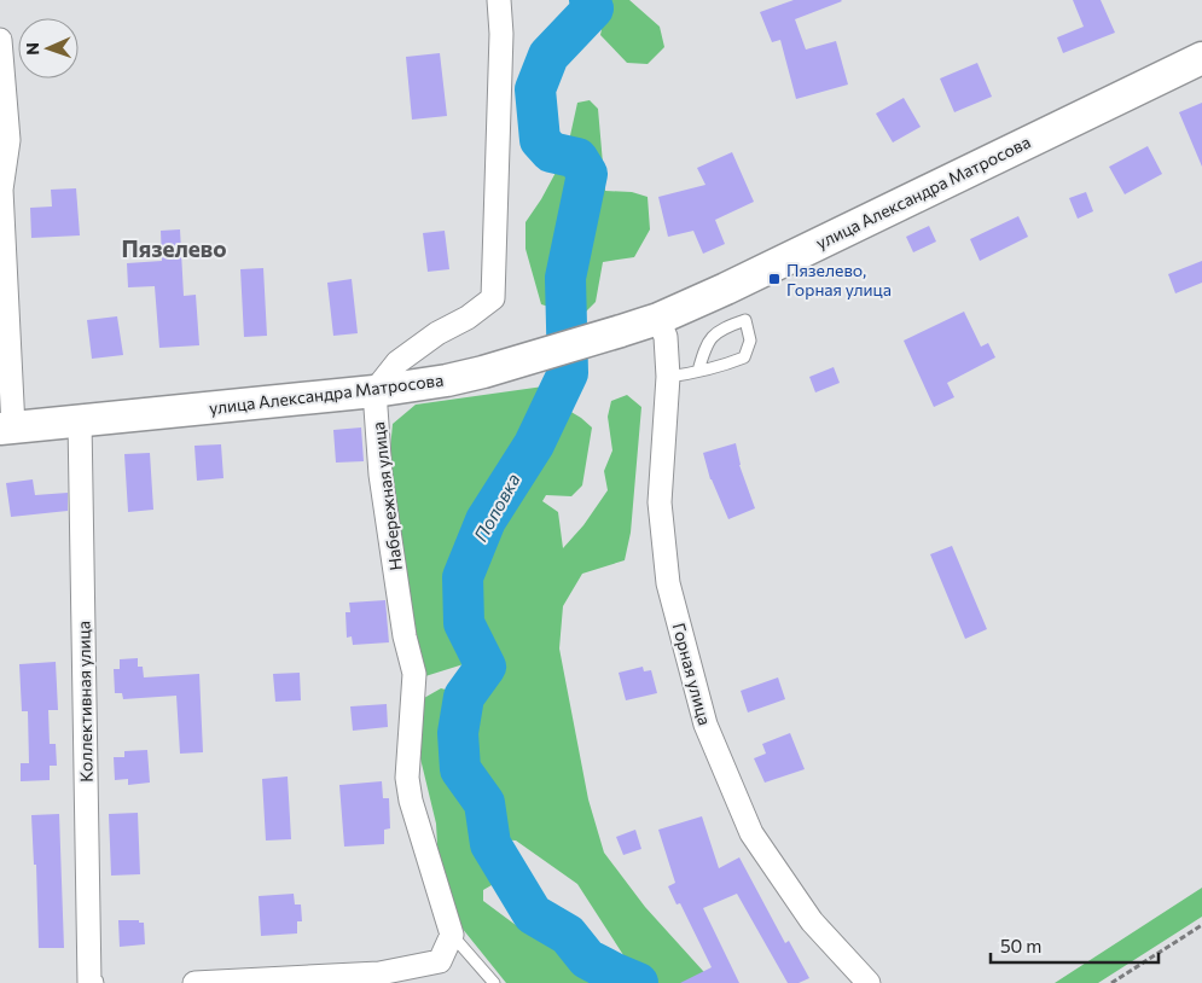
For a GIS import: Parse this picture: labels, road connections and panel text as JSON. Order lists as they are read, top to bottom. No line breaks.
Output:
{"streets":{"main road":["улица Александра Матросова"],"street":["Набережная улица","Горная улица","Коллективная улица"]},"crossings":[["улица Александра Матросова","Набережная улица"],["улица Александра Матросова","Горная улица"],["улица Александра Матросова","Коллективная улица"]],"districts":["Пязелево"],"water":["Поповка"],"places":{"transit":["Пязелево, Горная улица"]},"scale_bar":"50 m","north":"left"}
